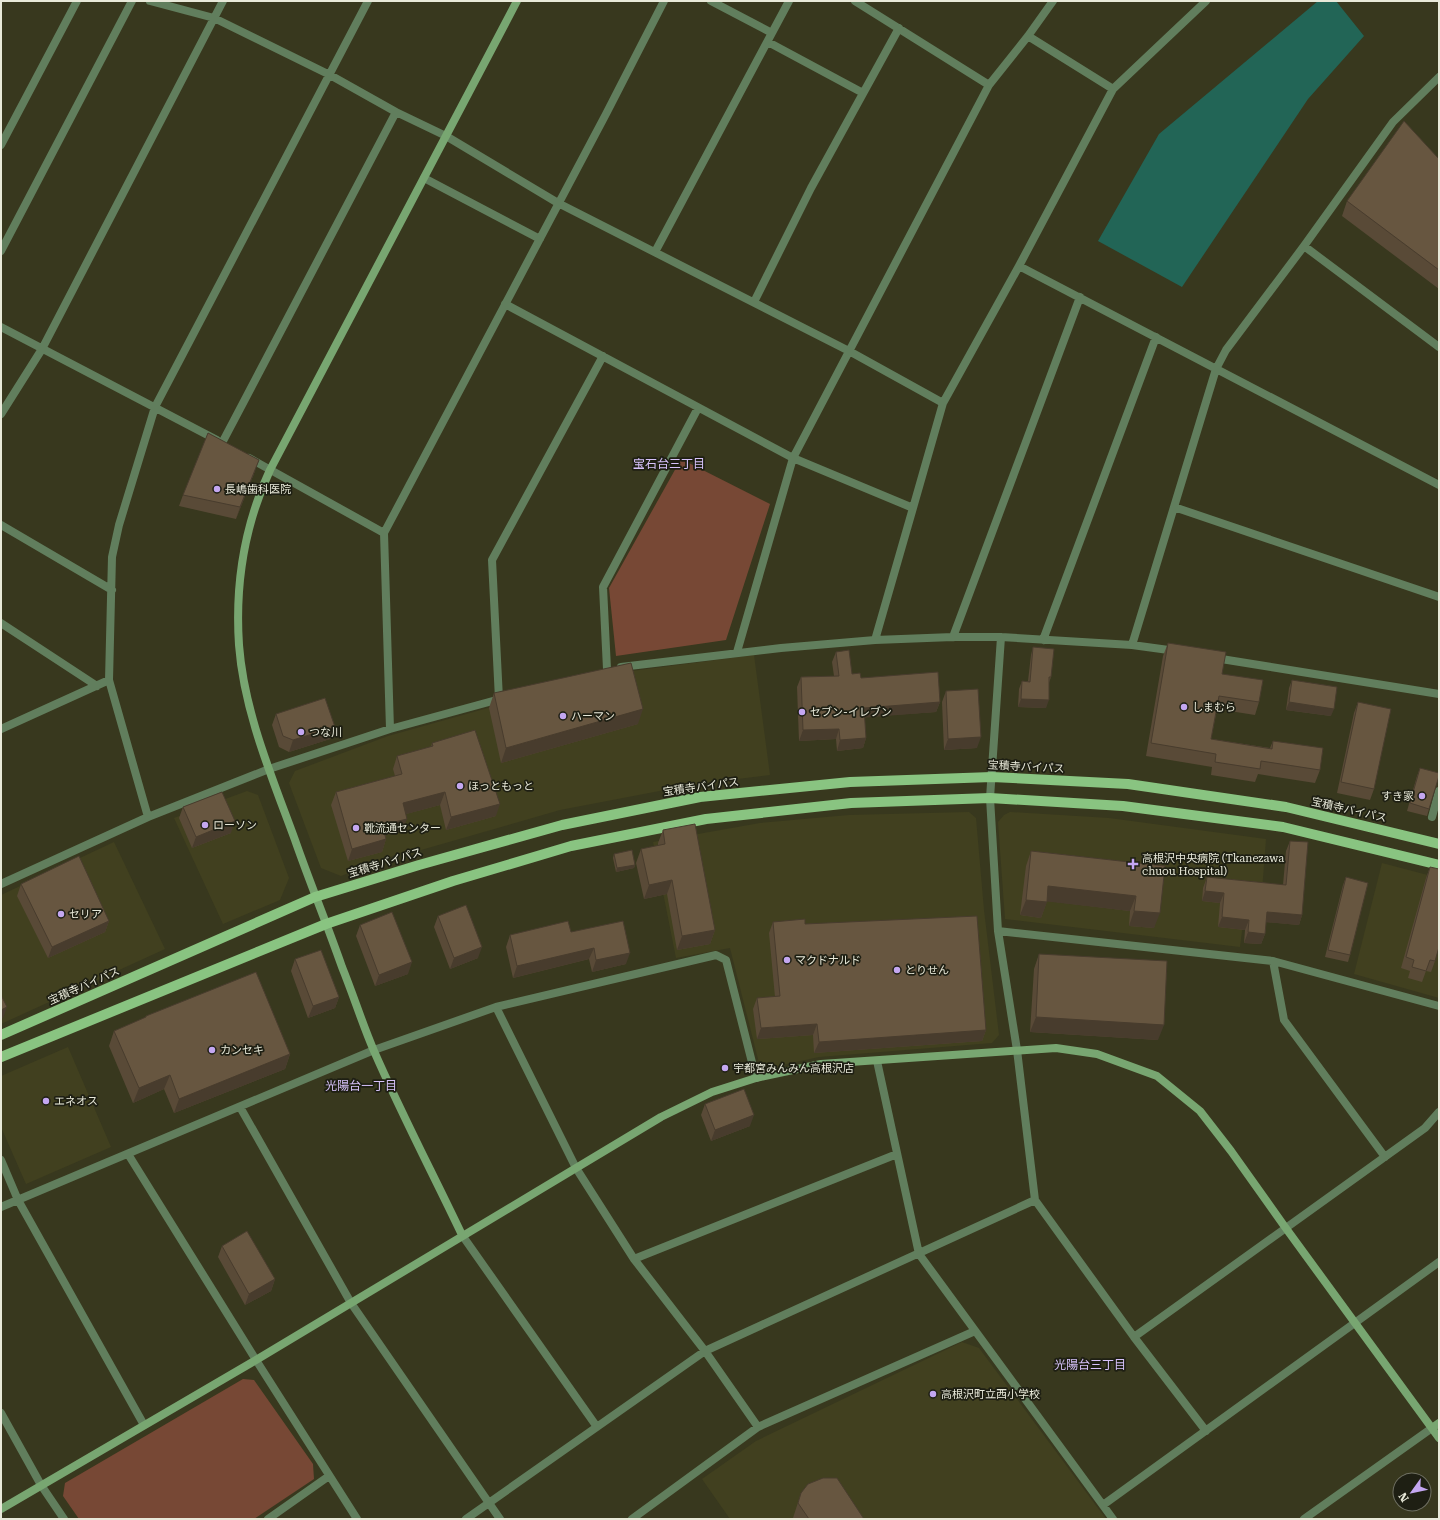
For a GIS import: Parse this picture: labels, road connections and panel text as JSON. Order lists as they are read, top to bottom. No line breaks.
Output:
{"streets":{"main road":["宝積寺バイパス"]},"districts":["宝石台三丁目","光陽台一丁目","光陽台三丁目"],"places":{"other":["長嶋歯科医院","しまむら","セブン-イレブン","ハーマン","つな川","ほっともっと","すき家","ローソン","靴流通センター","セリア","マクドナルド","とりせん","カンセキ","宇都宮みんみん高根沢店","エネオス","高根沢町立西小学校"],"health":["高根沢中央病院 (Tkanezawa chuou Hospital)"]},"north":"bottom left"}
